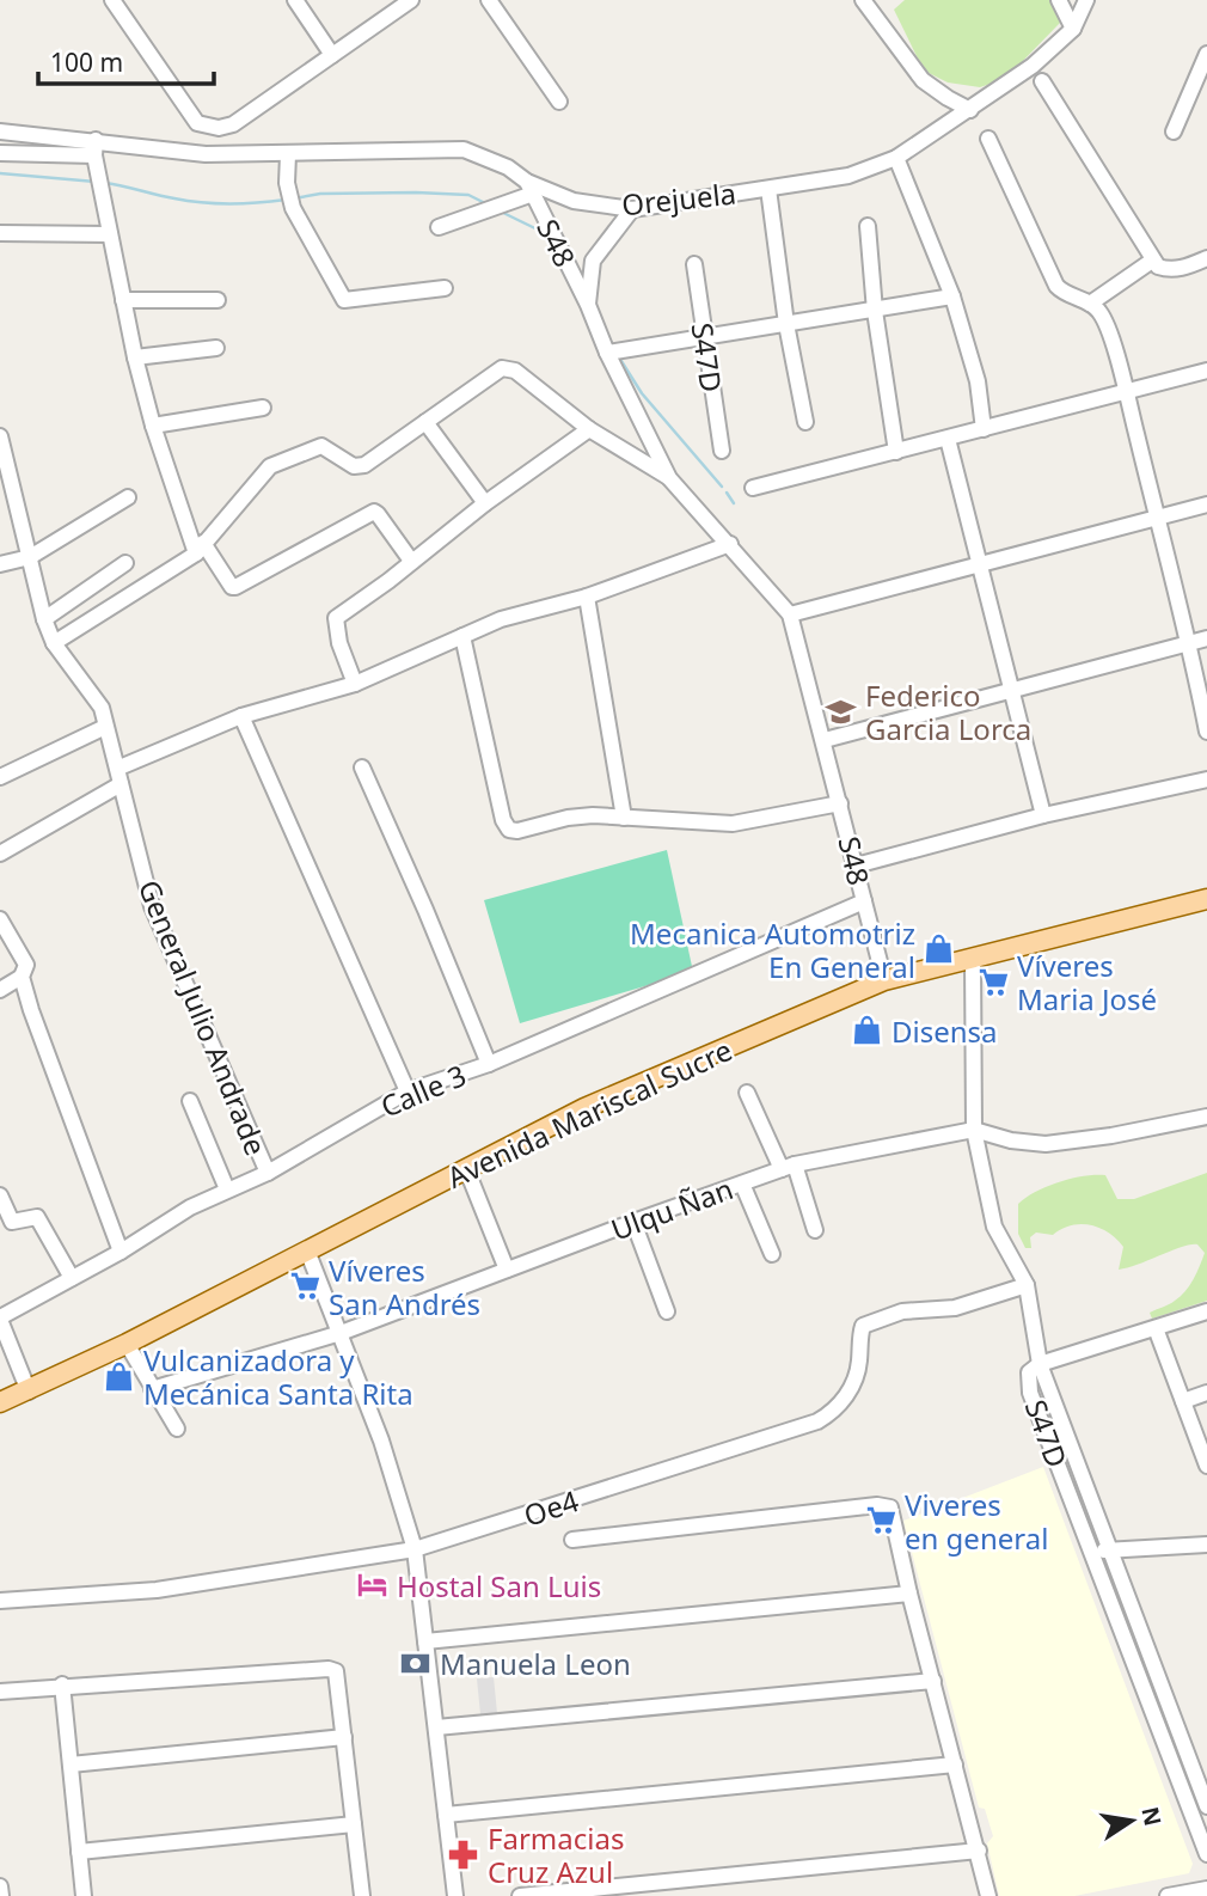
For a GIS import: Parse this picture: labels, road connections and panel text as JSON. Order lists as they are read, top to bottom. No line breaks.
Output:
{"streets":{"main road":["Avenida Mariscal Sucre"],"street":["Orejuela","S48","S47D","General Julio Andrade","Calle 3","Ulqu Ñan","Oe4"]},"crossings":[["Orejuela","S48"],["S48","Calle 3"],["S48","Avenida Mariscal Sucre"],["General Julio Andrade","Calle 3"]],"places":{"school or university":["Federico Garcia Lorca"],"shop":["Mecanica Automotriz En General","Disensa","Vulcanizadora y Mecánica Santa Rita"],"supermarket":["Víveres Maria José","Víveres San Andrés","Viveres en general"],"hotel":["Hostal San Luis"],"bank":["Manuela Leon"],"pharmacy":["Farmacias Cruz Azul"]},"scale_bar":"100 m","north":"right"}
